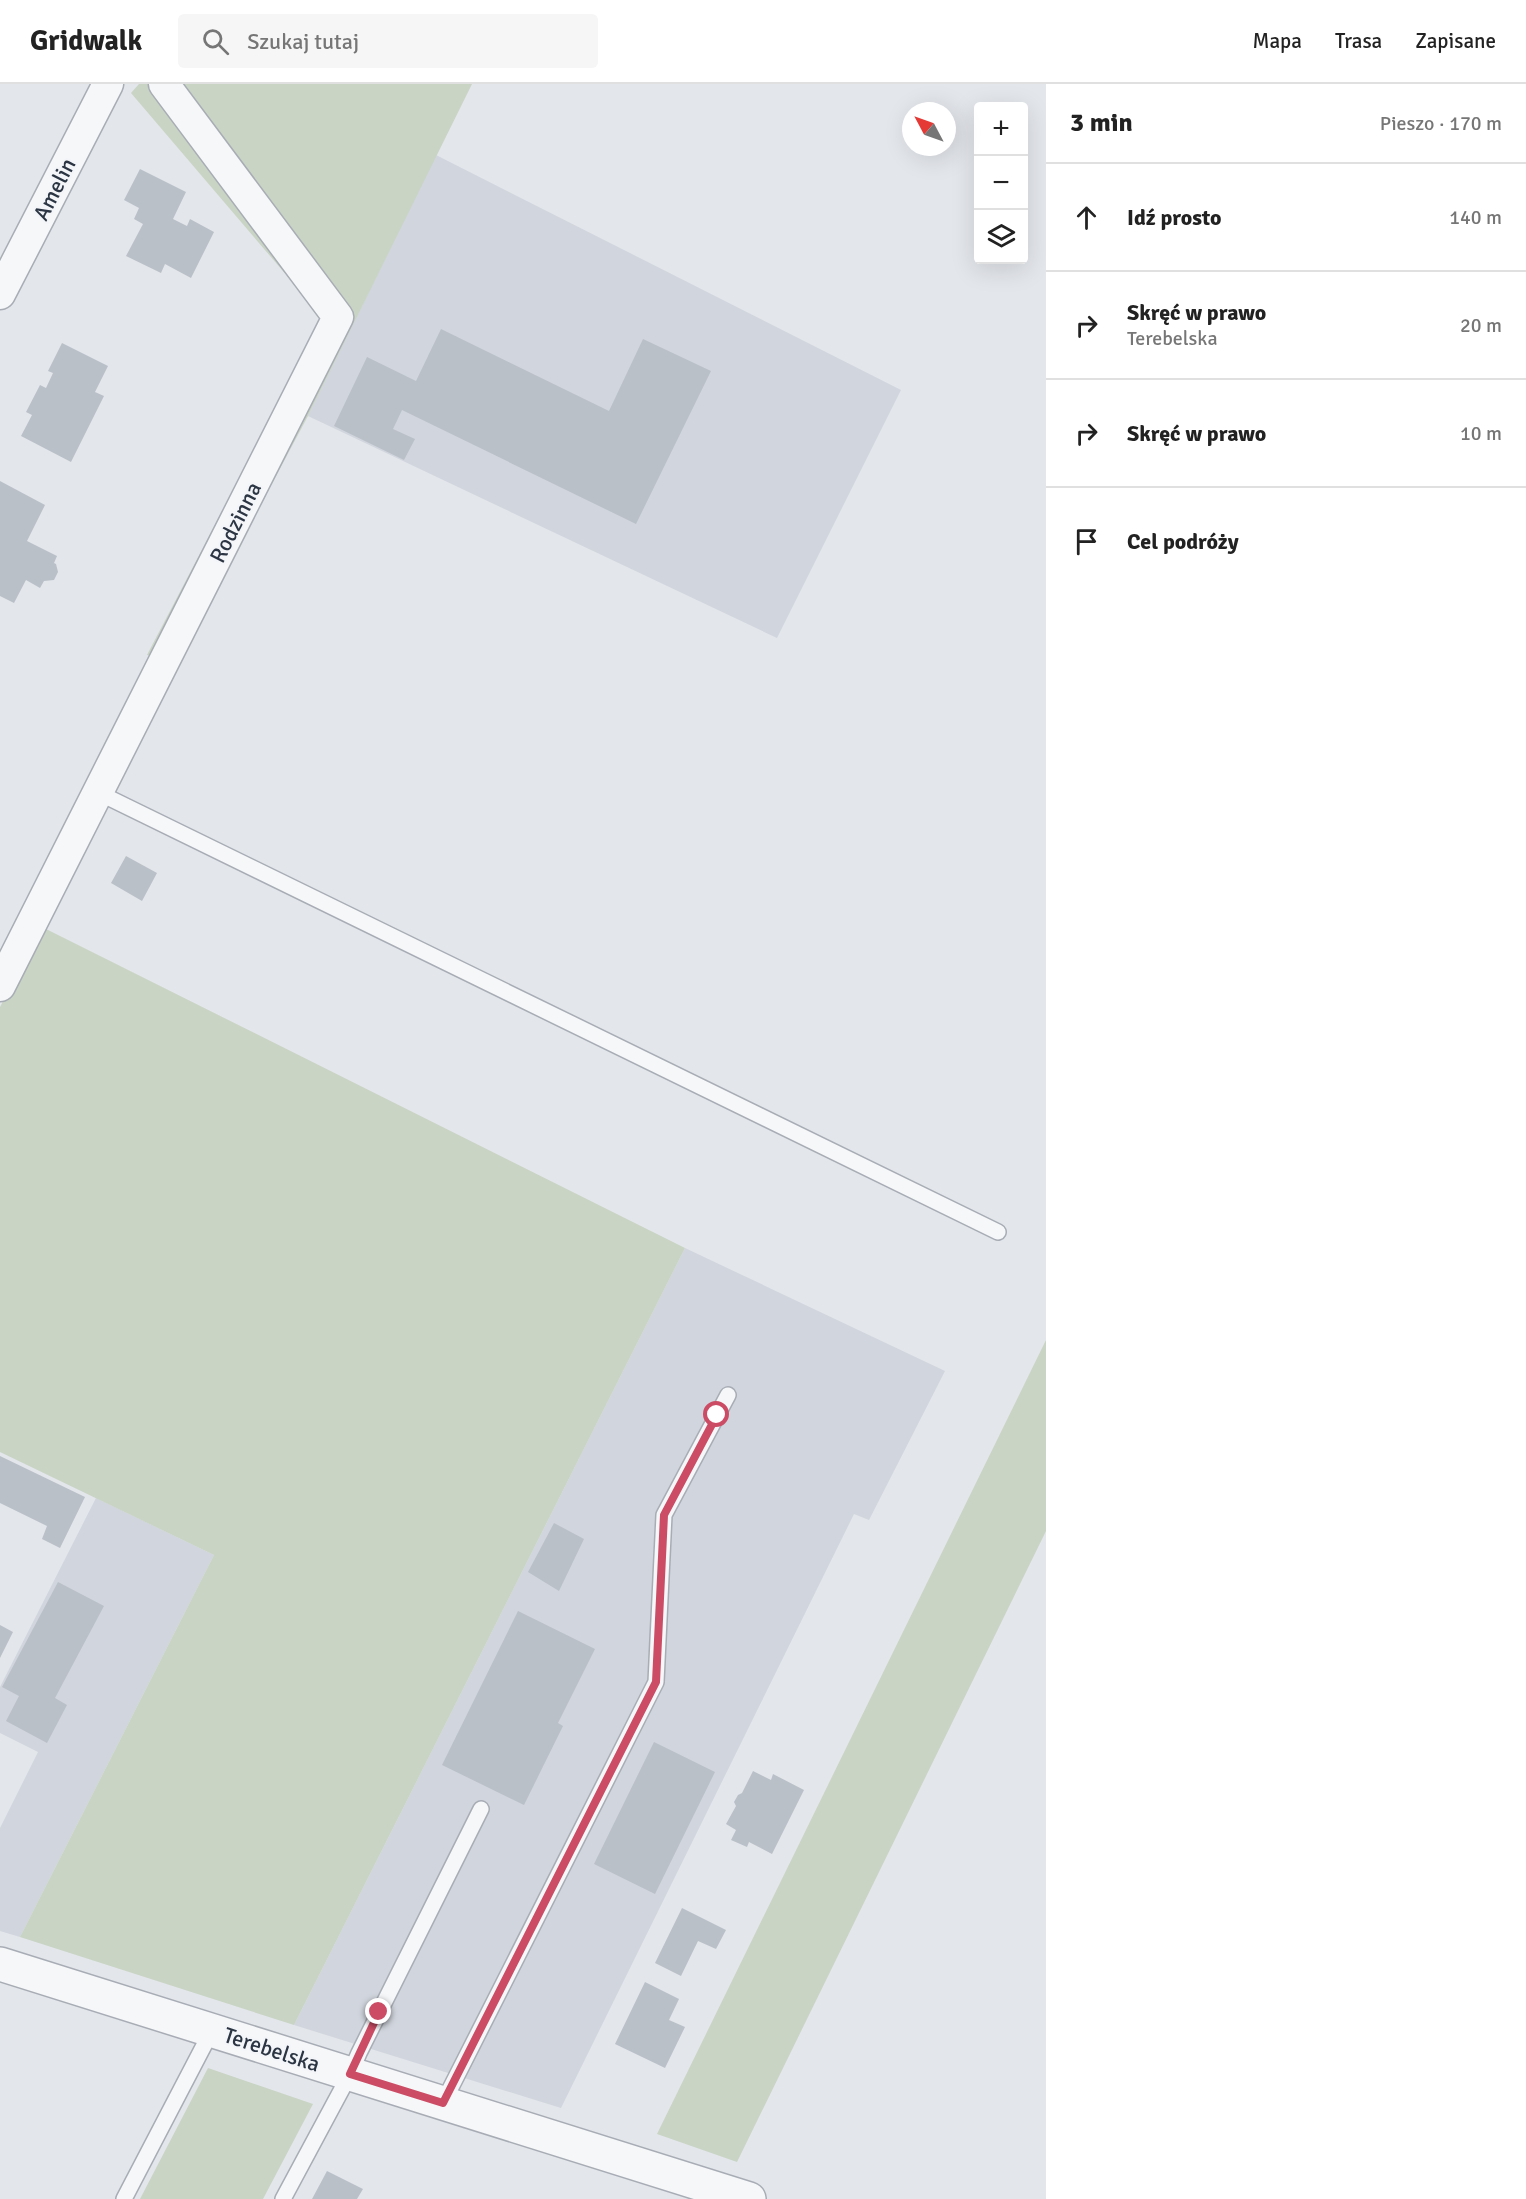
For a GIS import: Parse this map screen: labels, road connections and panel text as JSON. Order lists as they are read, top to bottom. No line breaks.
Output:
{"streets":{"street":["Amelin","Rodzinna","Terebelska"]},"north":"top left","page":{"header":"Gridwalk","search":"Szukaj tutaj","nav":["Mapa","Trasa","Zapisane"],"heading":["3 min","Pieszo · 170 m"],"map_buttons":["+","−"],"list":[["Idź prosto","140 m"],["Skręć w prawo","Terebelska","20 m"],["Skręć w prawo","10 m"],"Cel podróży"]}}
